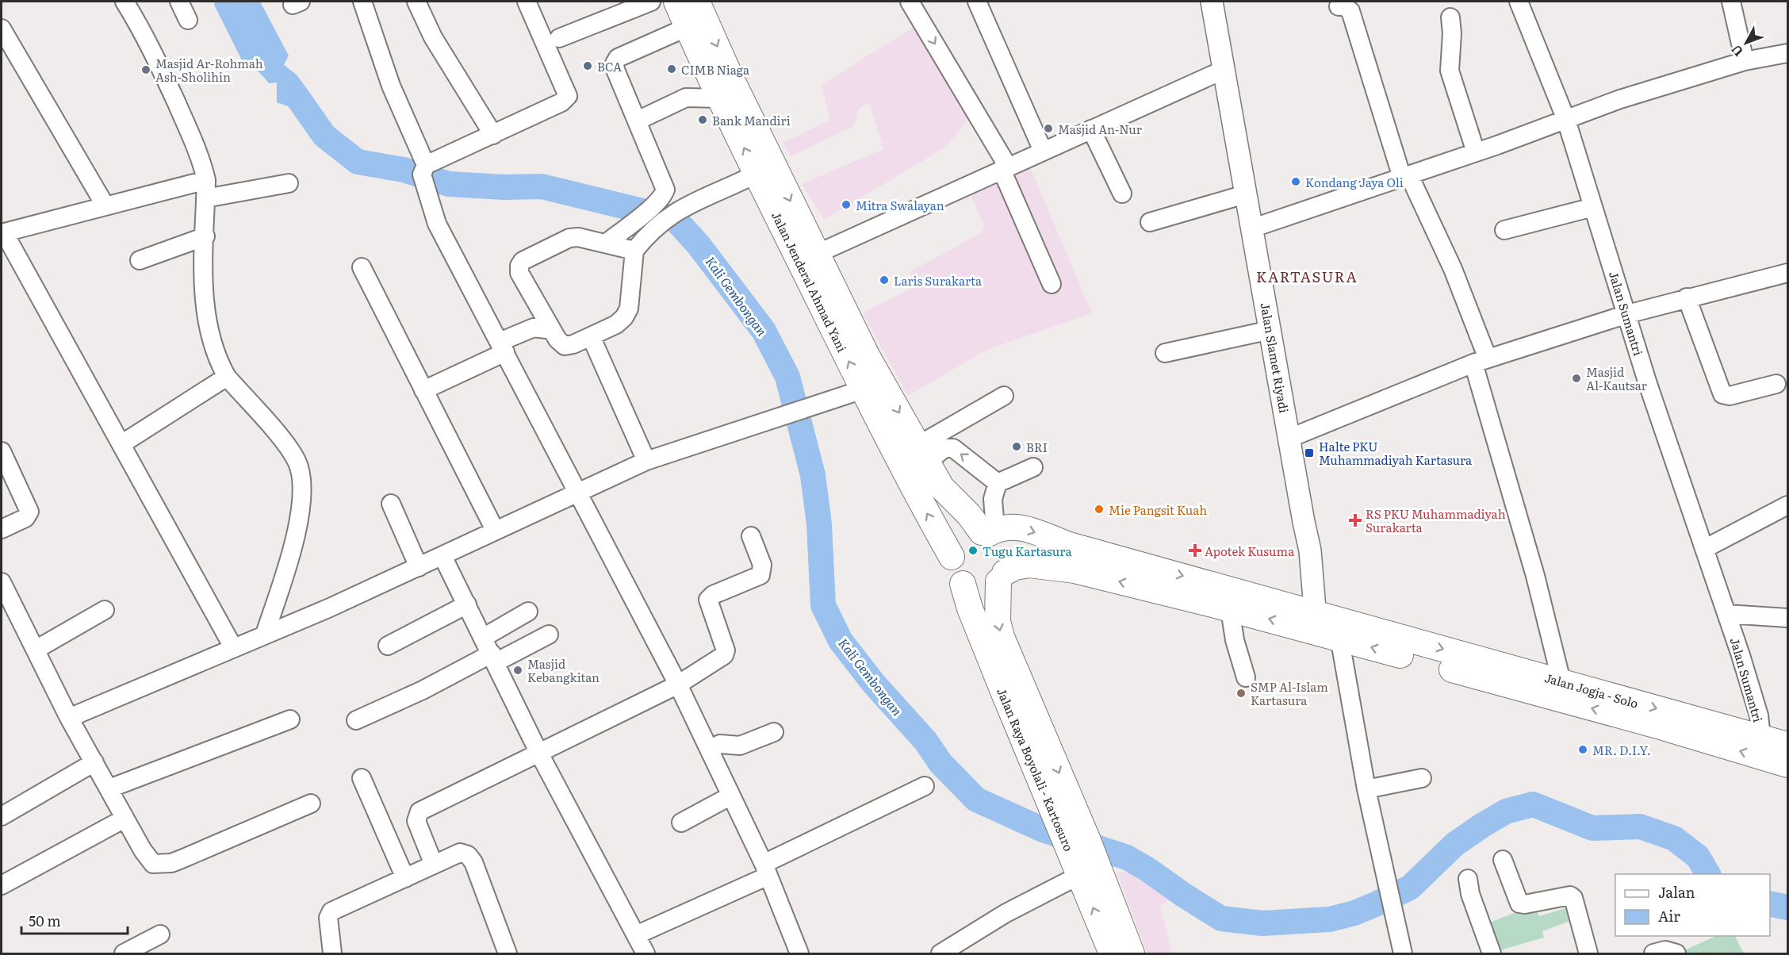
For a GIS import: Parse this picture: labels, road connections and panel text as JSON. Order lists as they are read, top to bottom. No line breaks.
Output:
{"streets":{"highway":["Jalan Jenderal Ahmad Yani","Jalan Jogja - Solo","Jalan Raya Boyolali - Kartosuro"],"main road":["Jalan Slamet Riyadi"],"street":["Jalan Sumantri"]},"crossings":[["Jalan Jenderal Ahmad Yani","Jalan Raya Boyolali - Kartosuro"],["Jalan Sumantri","Jalan Jogja - Solo"],["Jalan Slamet Riyadi","Jalan Jogja - Solo"]],"districts":["KARTASURA"],"water":["Kali Gembongan"],"places":{"other":["BCA","CIMB Niaga","Masjid Ar-Rohmah Ash-Sholihin","Bank Mandiri","Masjid An-Nur","Kondang Jaya Oli","Mitra Swalayan","Laris Surakarta","Masjid Al-Kautsar","BRI","Mie Pangsit Kuah","Tugu Kartasura","Masjid Kebangkitan","SMP Al-Islam Kartasura","MR. D.I.Y."],"transit":["Halte PKU Muhammadiyah Kartasura"],"health":["RS PKU Muhammadiyah Surakarta","Apotek Kusuma"]},"legend":["Jalan","Air"],"scale_bar":"50 m","north":"bottom left"}
